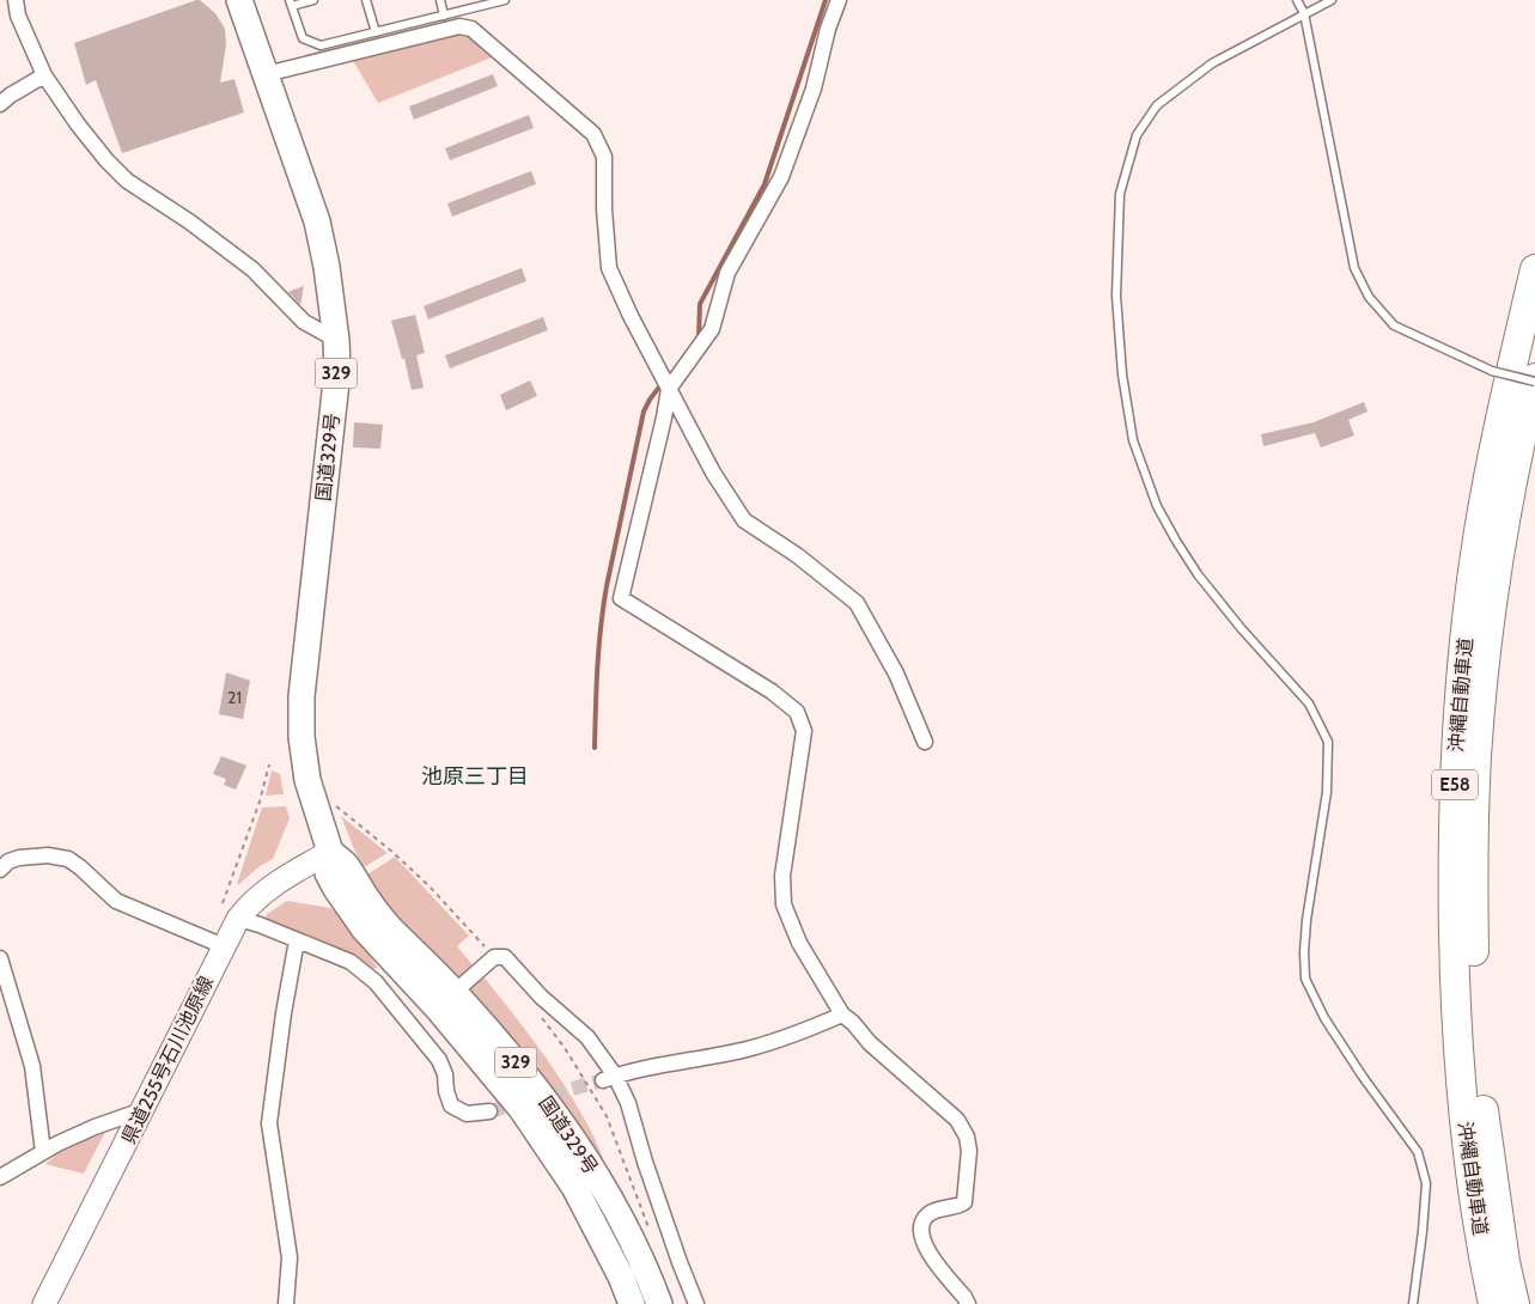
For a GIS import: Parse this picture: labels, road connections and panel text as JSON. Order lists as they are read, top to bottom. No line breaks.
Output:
{"streets":{"highway":["329","国道329号","沖縄自動車道","E58"],"main road":["県道255号石川池原線"]},"crossings":[["国道329号","県道255号石川池原線"]],"districts":["池原三丁目"],"house_numbers":["21"]}
